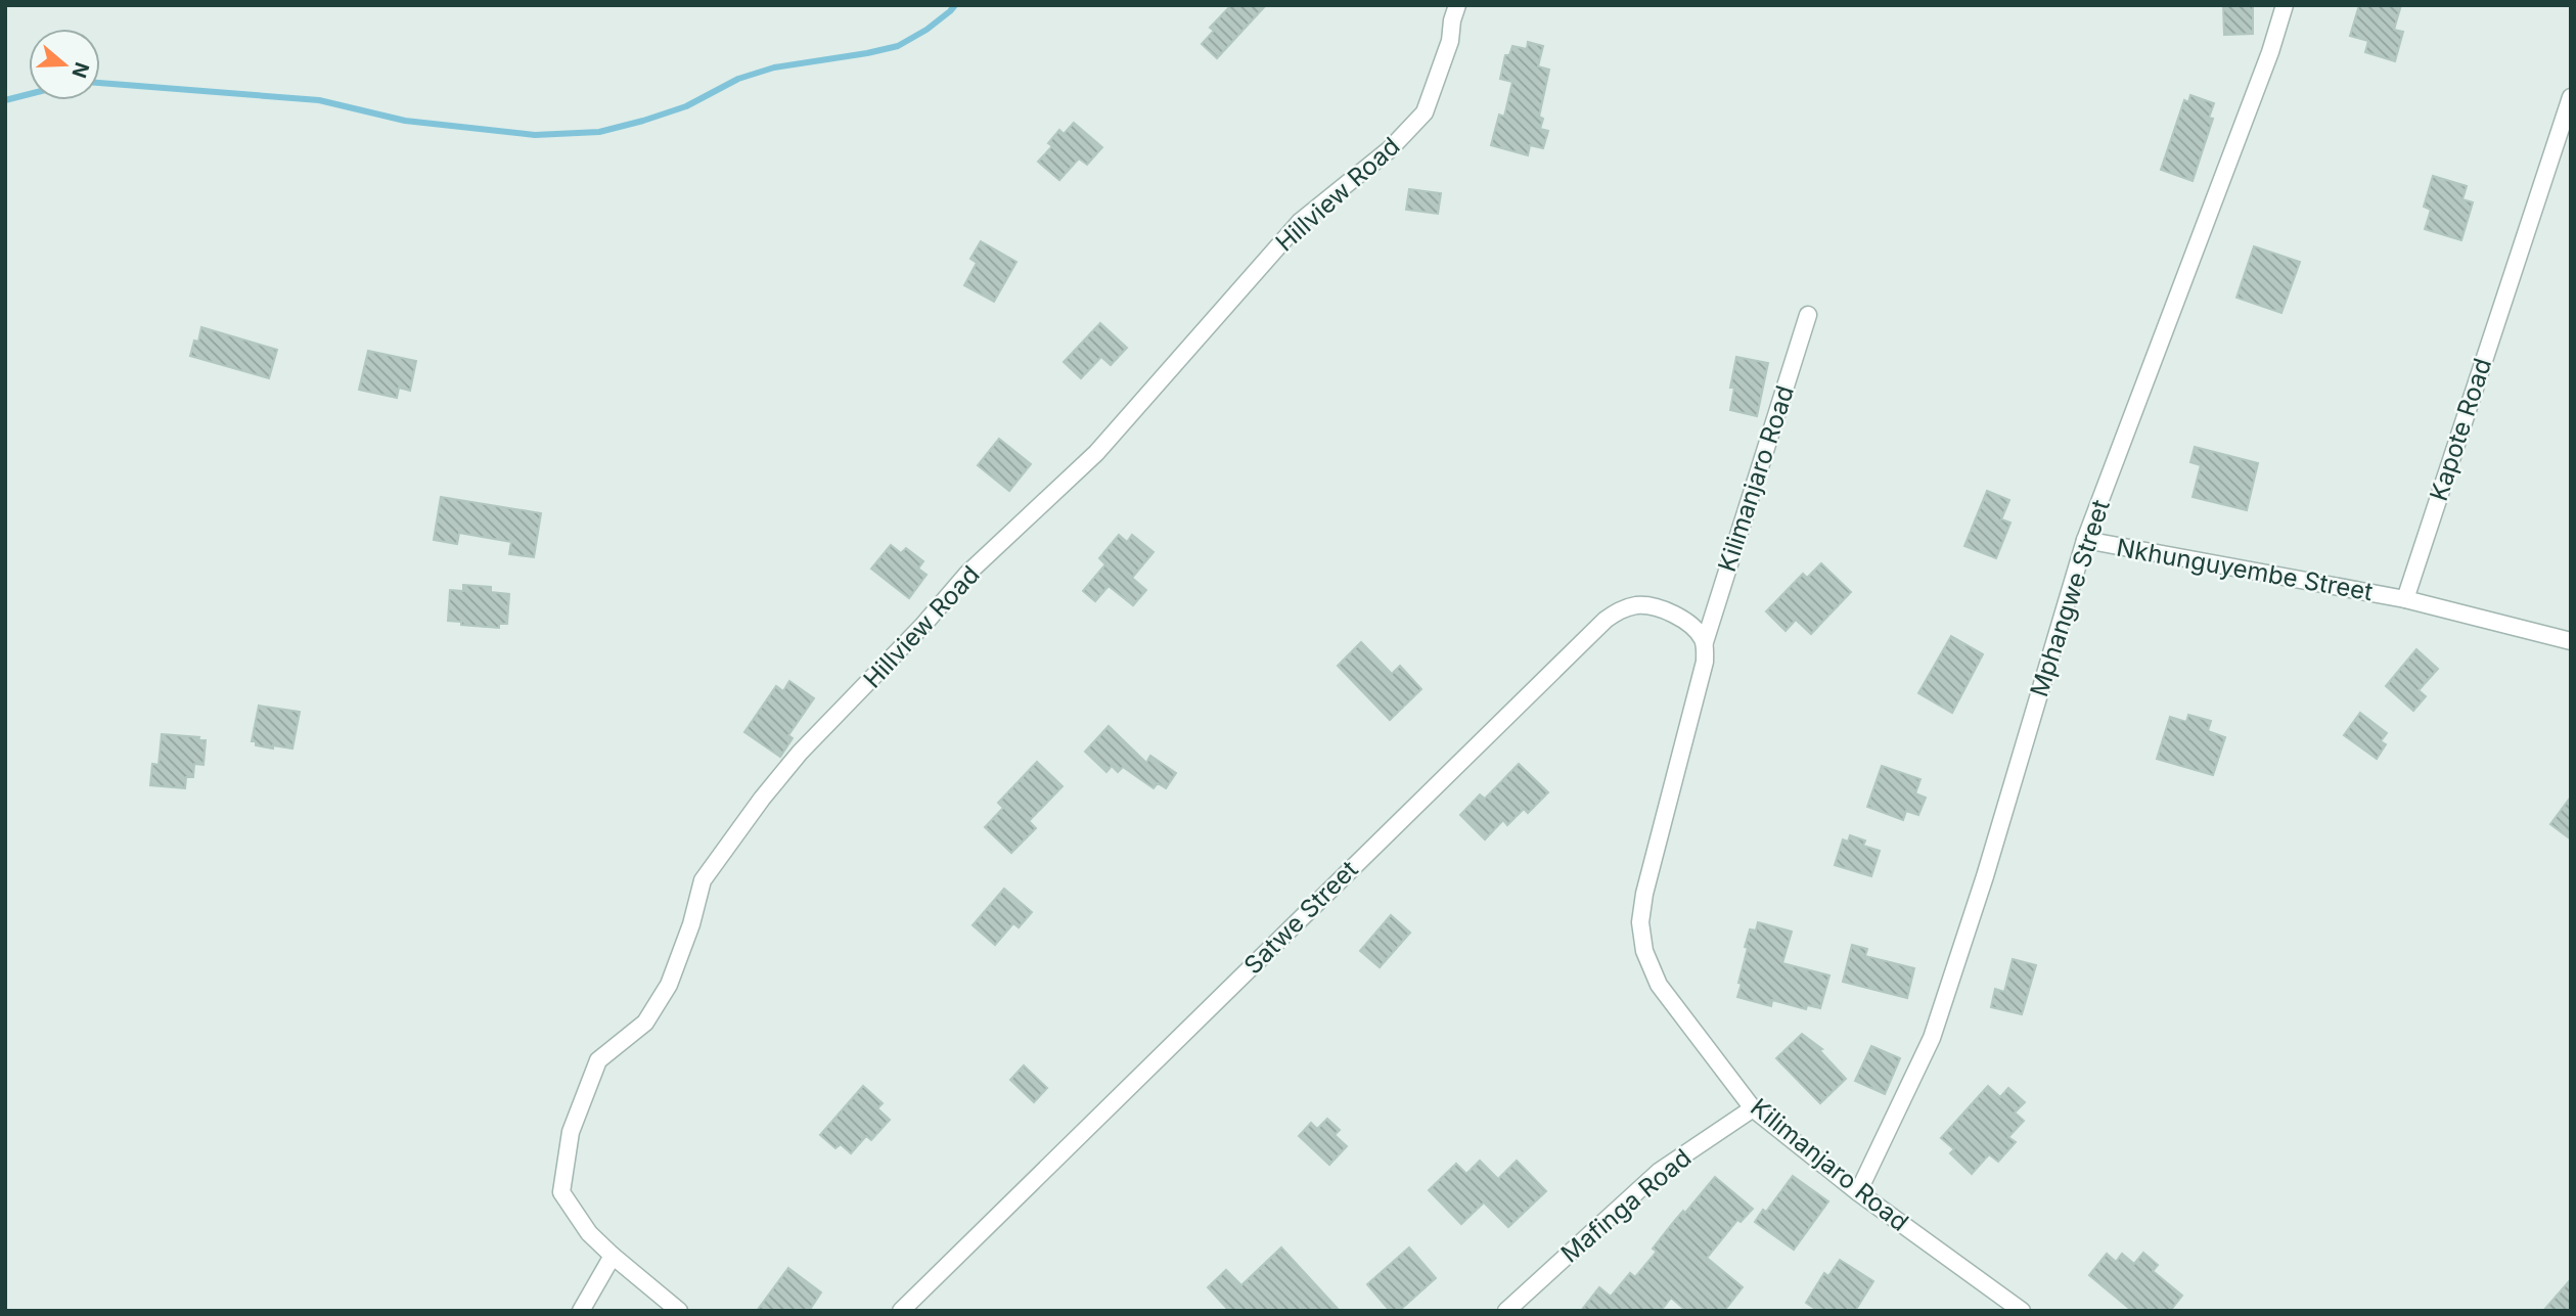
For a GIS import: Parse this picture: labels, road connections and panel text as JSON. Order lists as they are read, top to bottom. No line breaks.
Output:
{"streets":{"street":["Hillview Road","Kapote Road","Kilimanjaro Road","Nkhunguyembe Street","Mphangwe Street","Satwe Street","Mafinga Road"]},"crossings":[["Kapote Road","Nkhunguyembe Street"],["Kilimanjaro Road","Mphangwe Street"],["Kilimanjaro Road","Satwe Street"],["Kilimanjaro Road","Mafinga Road"],["Nkhunguyembe Street","Mphangwe Street"]],"north":"right"}
